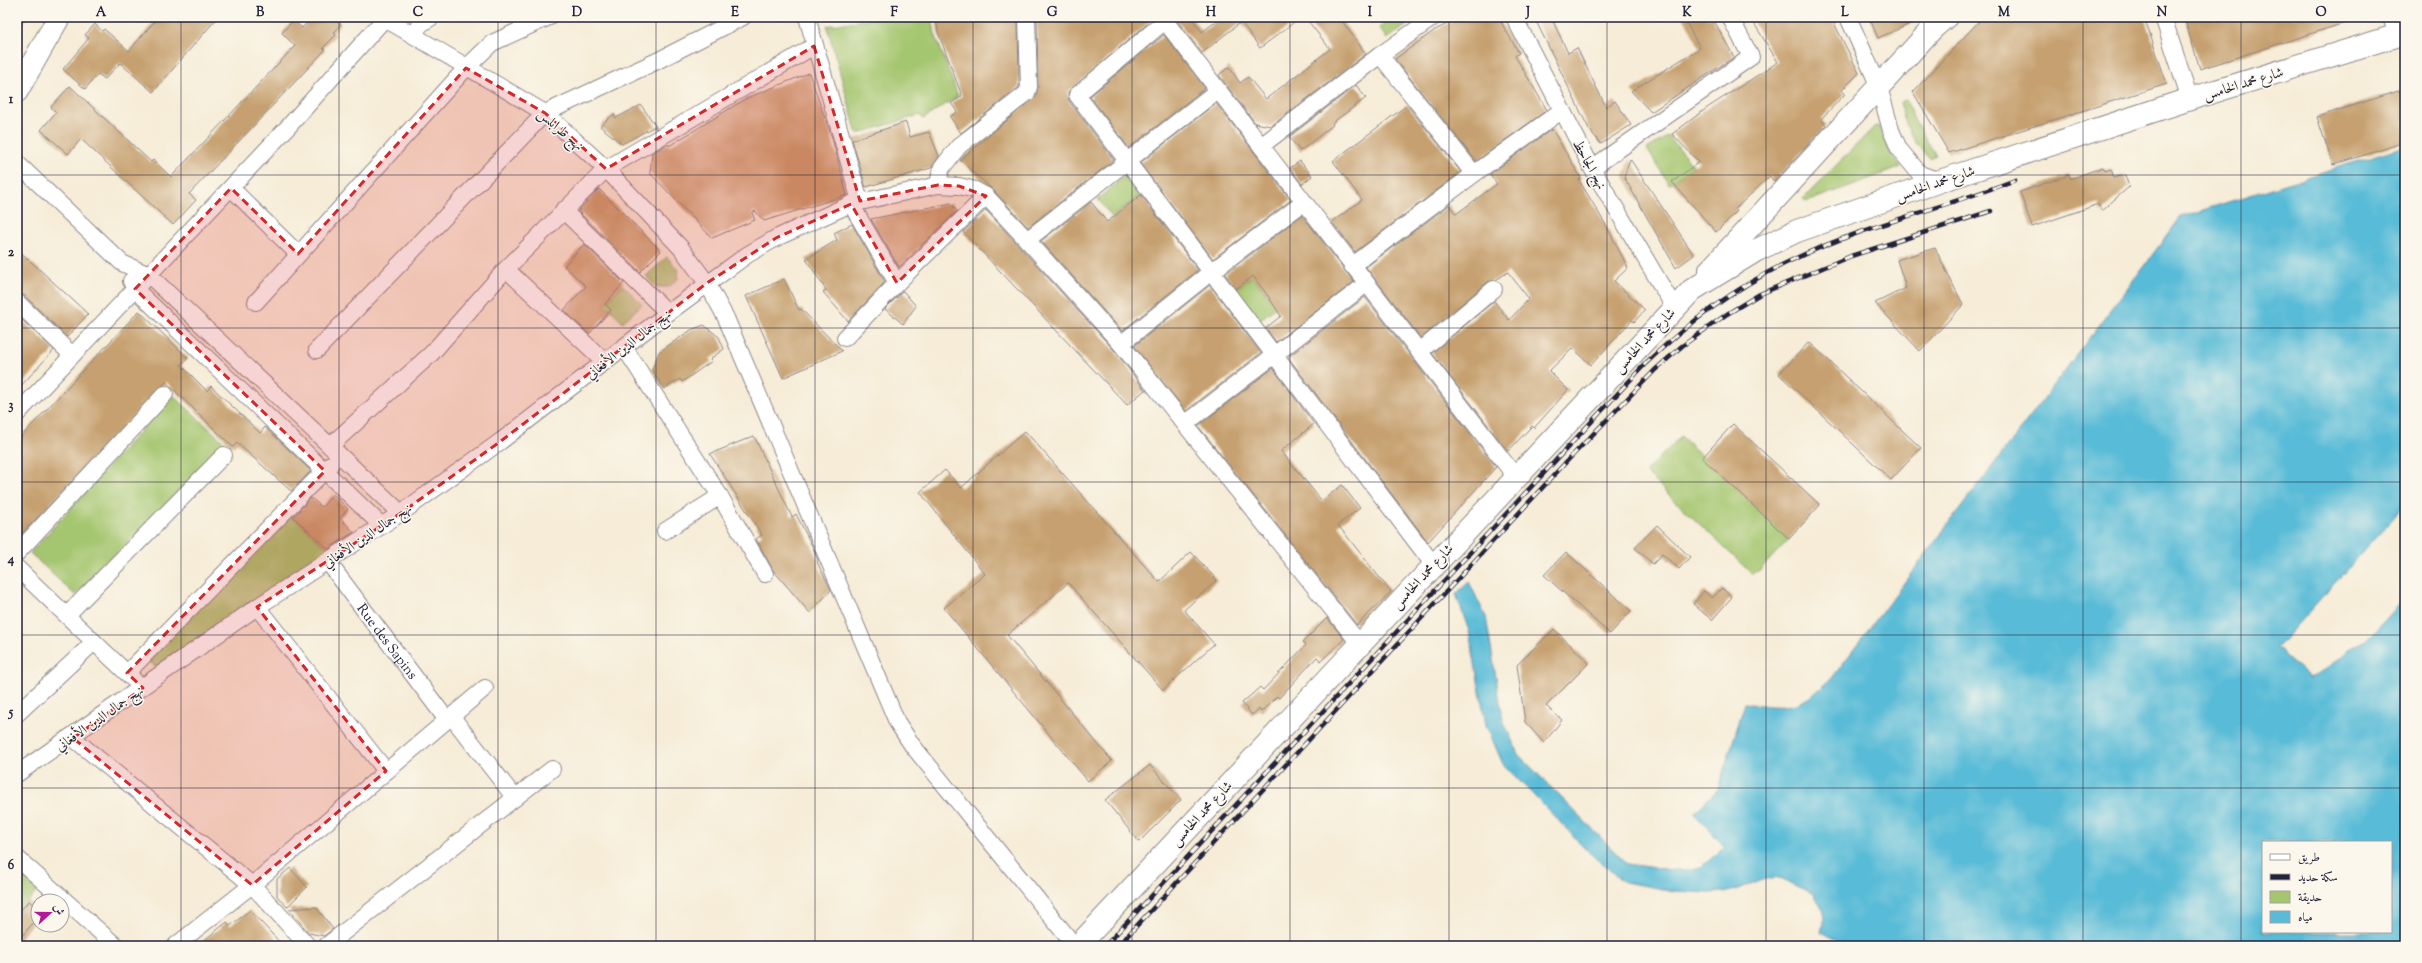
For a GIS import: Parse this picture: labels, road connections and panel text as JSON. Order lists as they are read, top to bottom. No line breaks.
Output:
{"streets":{"main road":["شارع محمد الخامس"],"street":["نهج طرابلس","نهج الجاحظ","نهج جمال الدين الأفغاني","Rue des Sapins"]},"crossings":[["شارع محمد الخامس","نهج طرابلس"],["شارع محمد الخامس","نهج الجاحظ"],["نهج طرابلس","نهج جمال الدين الأفغاني"],["نهج جمال الدين الأفغاني","Rue des Sapins"]],"legend":["طريق","سكة حديد","حديقة","مياه"],"north":"right","grid":{"columns":["A","B","C","D","E","F","G","H","I","J","K","L","M","N","O"],"rows":["1","2","3","4","5","6"]}}
